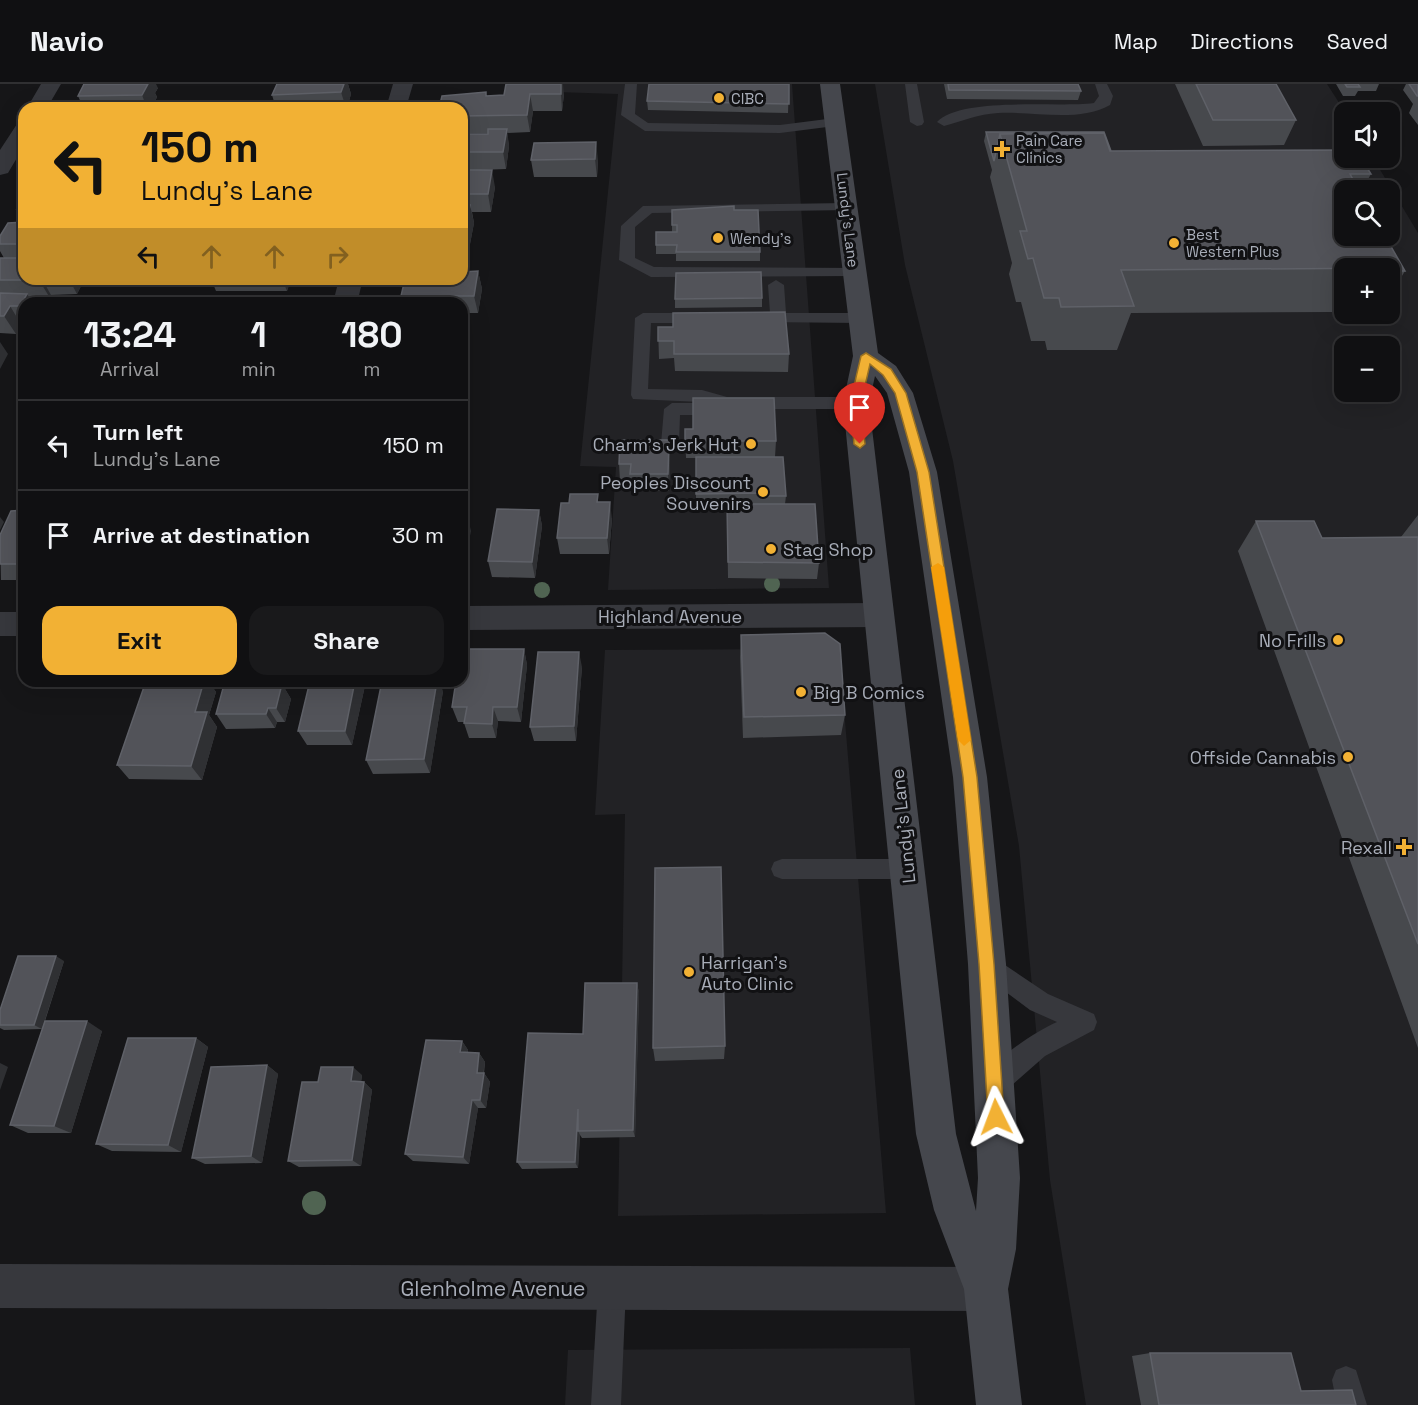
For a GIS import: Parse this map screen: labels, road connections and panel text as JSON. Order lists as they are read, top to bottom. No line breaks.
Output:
{"streets":{"main road":["Lundy's Lane"],"street":["Highland Avenue","Glenholme Avenue"]},"crossings":[["Lundy's Lane","Highland Avenue"],["Lundy's Lane","Glenholme Avenue"]],"places":{"other":["CIBC","Wendy's","Best Western Plus","Charm's Jerk Hut","Peoples Discount Souvenirs","Stag Shop","No Frills","Big B Comics","Offside Cannabis","Harrigan's Auto Clinic"],"health":["Pain Care Clinics","Rexall"]},"page":{"header":"Navio","nav":["Map","Directions","Saved"],"map_buttons":["+","−"],"turn":["150 m","Lundy's Lane"],"eta":["13:24","Arrival","1","min","180","m"],"list":[{"name":"Turn left","note":"Lundy's Lane","value":"150 m"},{"name":"Arrive at destination","value":"30 m"}],"buttons":["Exit","Share"]}}
